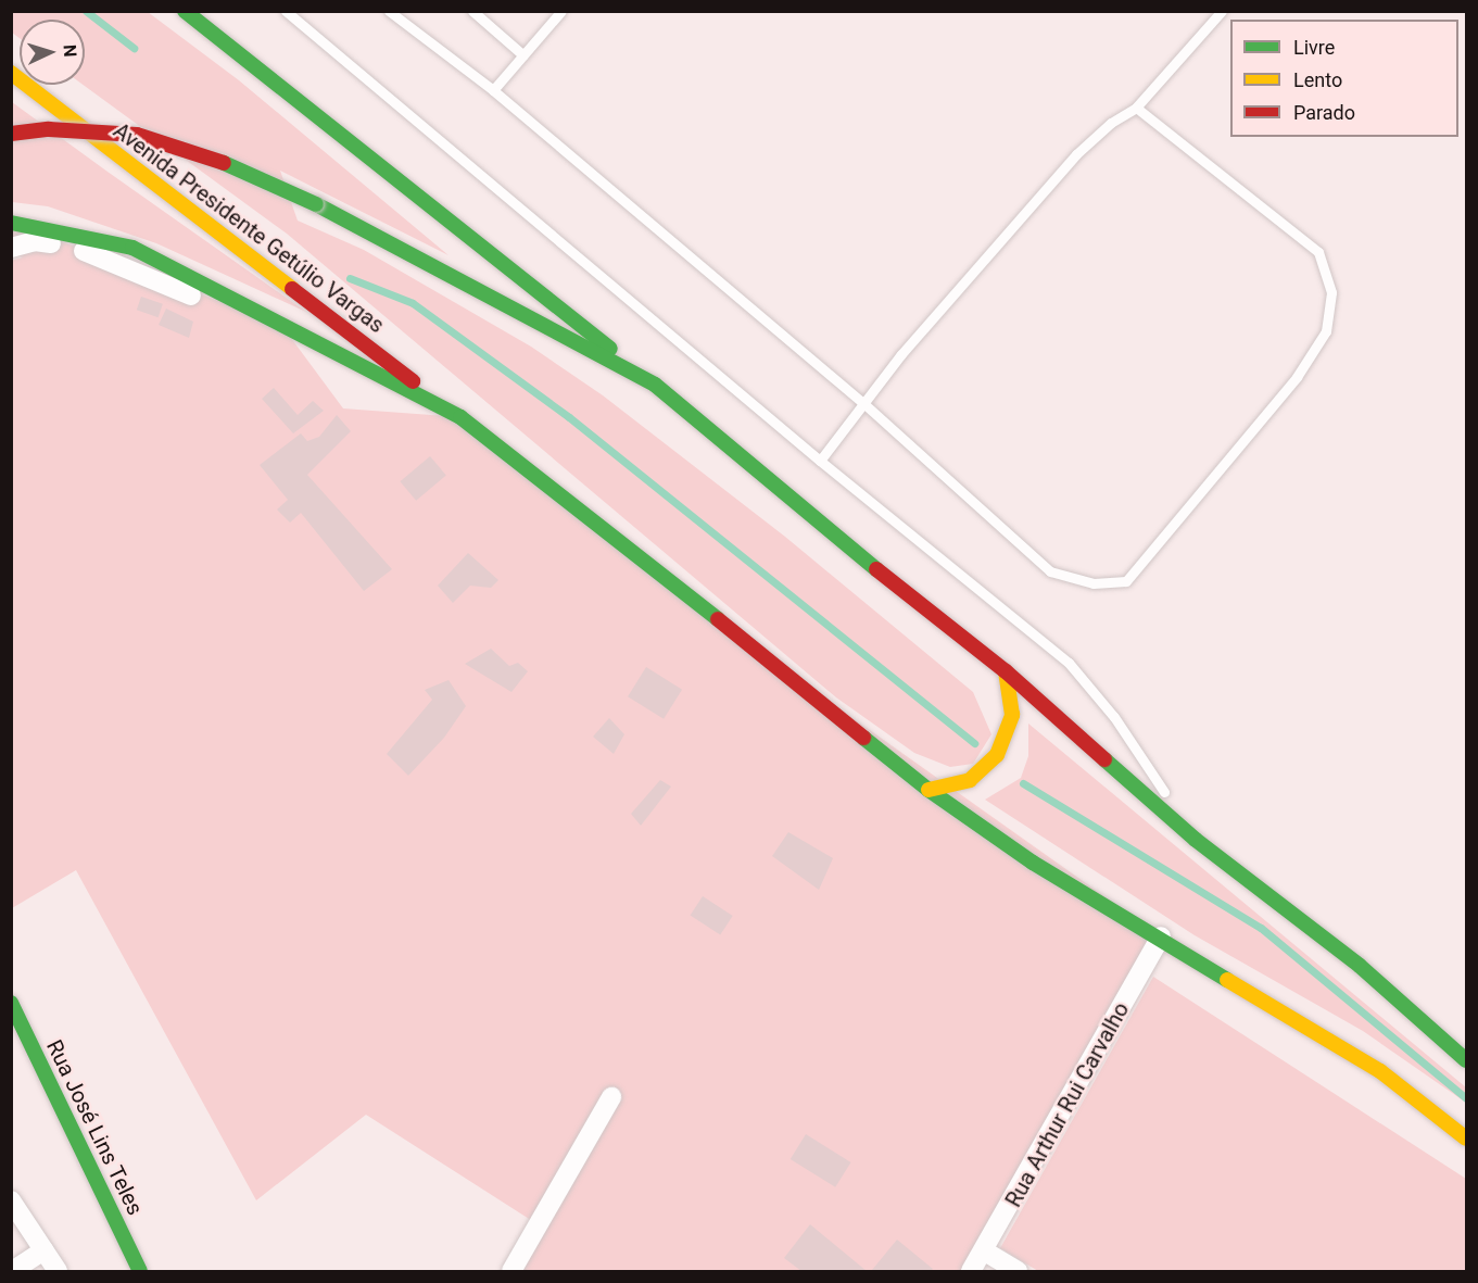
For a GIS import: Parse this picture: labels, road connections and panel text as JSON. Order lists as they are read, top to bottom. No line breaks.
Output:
{"streets":{"main road":["Avenida Presidente Getúlio Vargas","Rua José Lins Teles"],"street":["Rua Arthur Rui Carvalho"]},"legend":["Livre","Lento","Parado"],"north":"right"}
